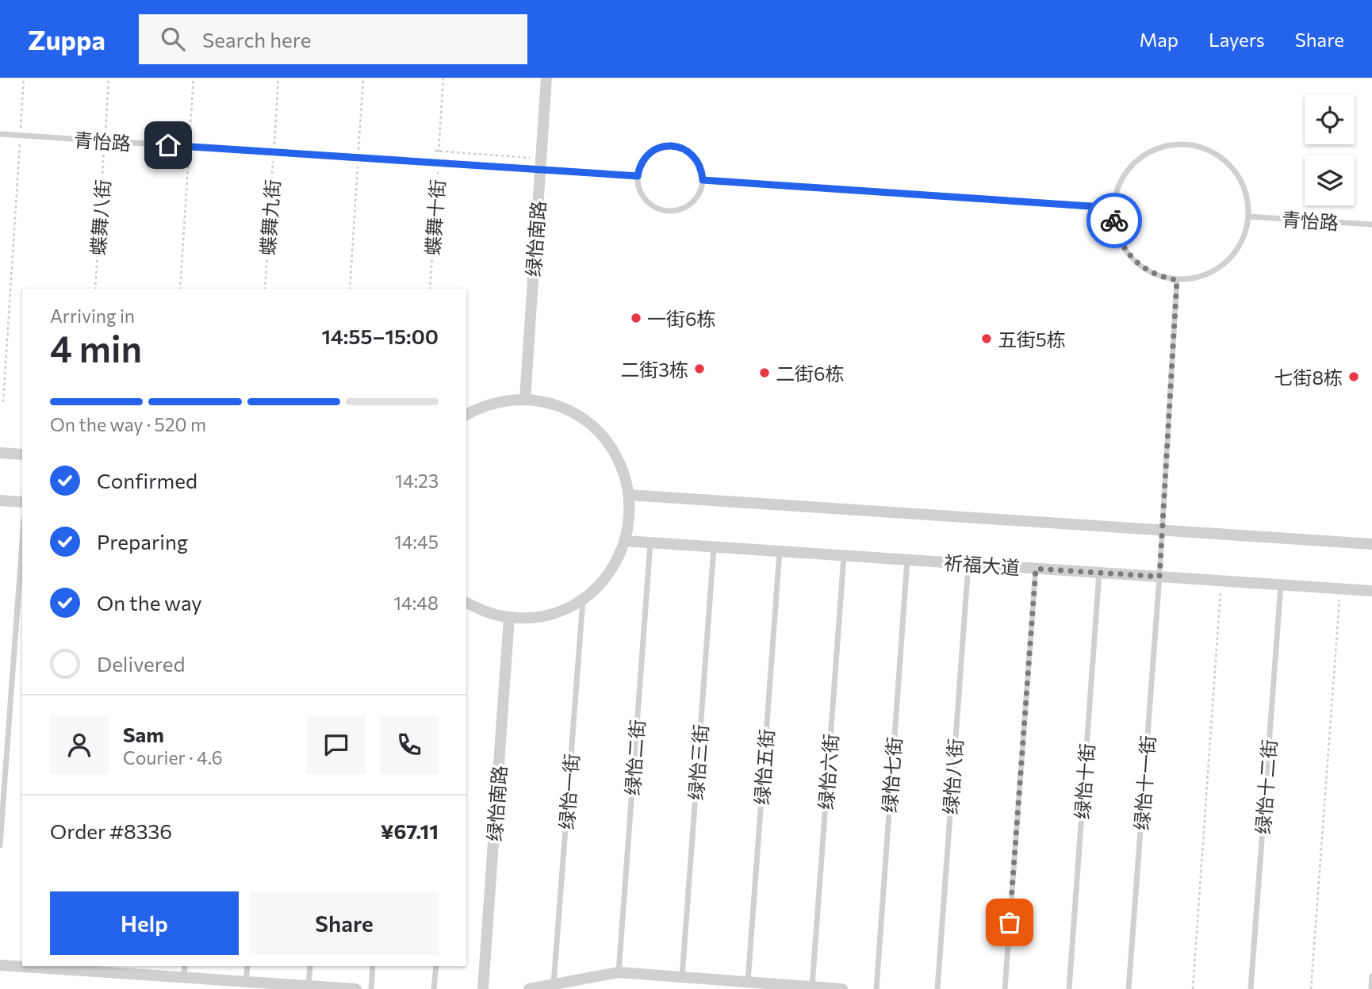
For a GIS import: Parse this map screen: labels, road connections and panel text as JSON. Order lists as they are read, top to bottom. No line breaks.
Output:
{"streets":{"street":["绿怡南路","祈福大道"],"lane":["青怡路","绿怡二街","绿怡三街","绿怡五街","绿怡六街","绿怡七街","绿怡八街","绿怡十街","绿怡十一街","绿怡十二街","绿怡一街"],"path":["蝶舞八街","蝶舞九街","蝶舞十街"]},"crossings":[["青怡路","蝶舞八街"],["青怡路","蝶舞九街"],["青怡路","蝶舞十街"],["青怡路","绿怡南路"],["青怡路","绿怡十一街"],["祈福大道","绿怡二街"],["祈福大道","绿怡三街"],["祈福大道","绿怡五街"],["祈福大道","绿怡六街"],["祈福大道","绿怡七街"],["祈福大道","绿怡八街"],["祈福大道","绿怡十街"],["祈福大道","绿怡十一街"],["祈福大道","绿怡十二街"]],"places":["一街6栋","五街5栋","二街3栋","二街6栋","七街8栋"],"page":{"header":"Zuppa","search":"Search here","nav":["Map","Layers","Share"],"heading":["4 min","Arriving in","14:55–15:00"],"panel":["Sam","Courier · 4.6","Order #8336","¥67.11"],"bar":"On the way · 520 m","list":[["Confirmed","14:23"],["Preparing","14:45"],["On the way","14:48"],"Delivered"],"buttons":["Help","Share"]}}
